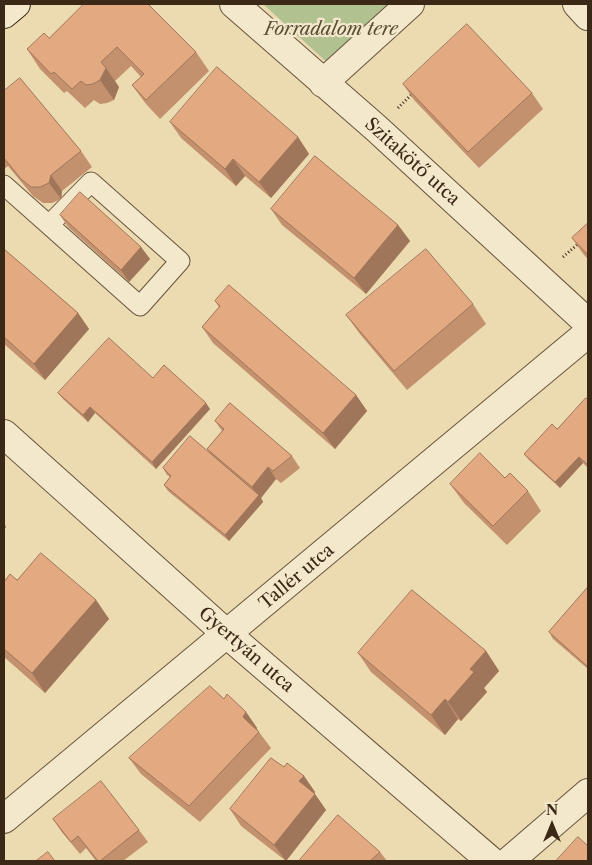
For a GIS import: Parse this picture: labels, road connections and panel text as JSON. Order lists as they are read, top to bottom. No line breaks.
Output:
{"streets":{"street":["Szitakötő utca","Tallér utca","Gyertyán utca"]},"crossings":[["Tallér utca","Gyertyán utca"]],"parks":["Forradalom tere"],"north":"top"}
